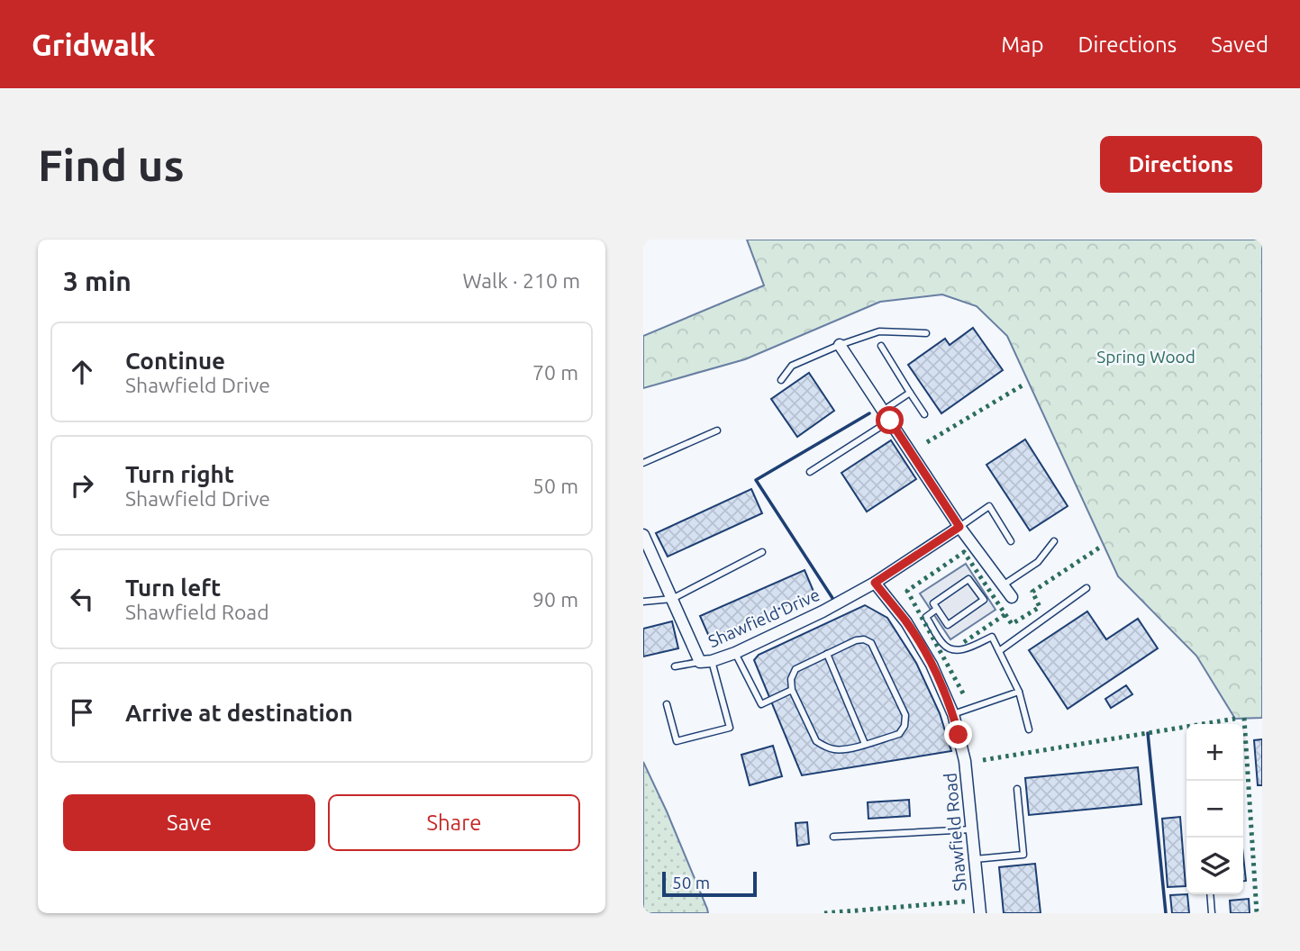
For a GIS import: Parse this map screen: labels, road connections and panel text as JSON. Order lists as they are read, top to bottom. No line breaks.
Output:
{"streets":{"street":["Shawfield Drive","Shawfield Road"]},"crossings":[["Shawfield Drive","Shawfield Road"]],"parks":["Spring Wood"],"scale_bar":"50 m","page":{"header":"Gridwalk","nav":["Map","Directions","Saved"],"buttons":["Directions",["Save","Share"]],"title":"Find us","heading":["3 min","Walk · 210 m"],"list":[["Continue","Shawfield Drive","70 m"],["Turn right","Shawfield Drive","50 m"],["Turn left","Shawfield Road","90 m"],"Arrive at destination"],"map_buttons":["+","−"],"scale":"50 m"}}
